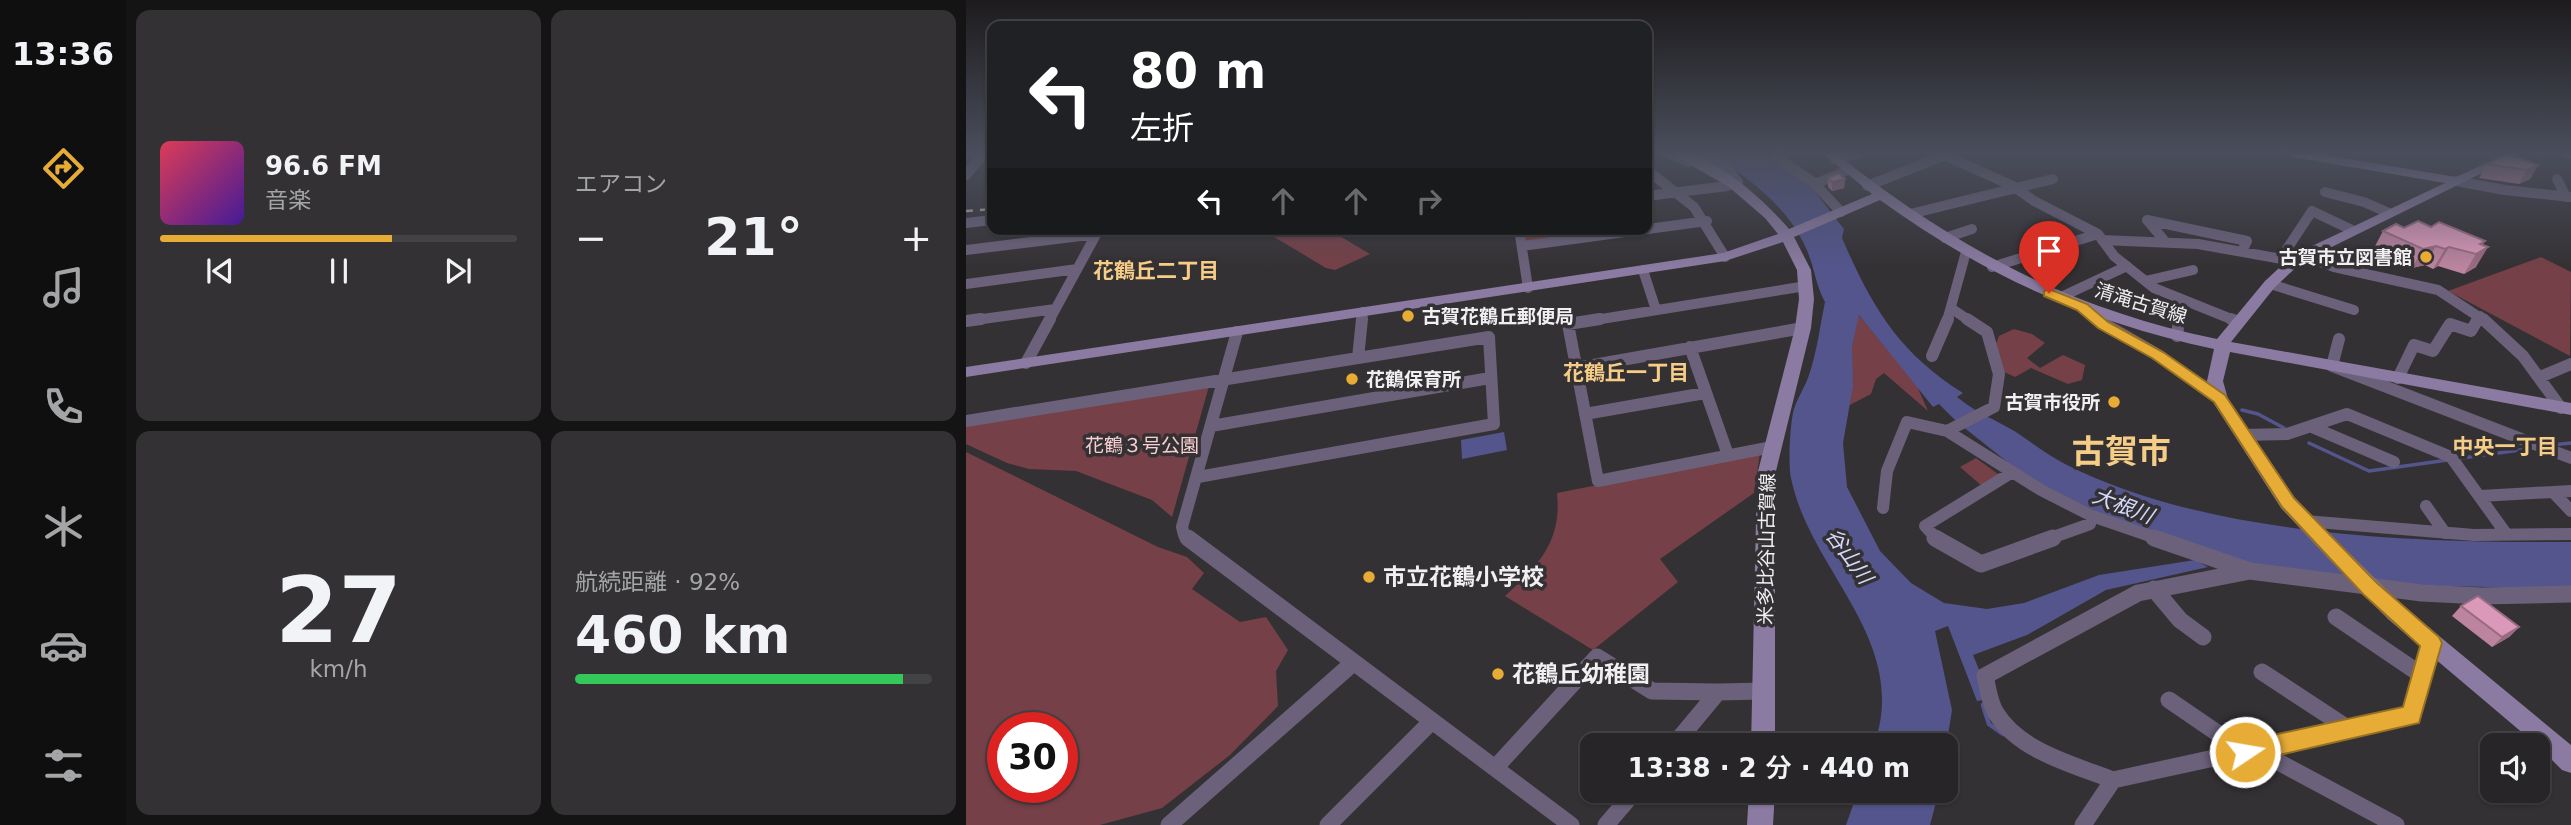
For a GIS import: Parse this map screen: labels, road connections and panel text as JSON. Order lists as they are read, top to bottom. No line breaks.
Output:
{"streets":{"street":["清滝古賀線","米多比谷山古賀線"]},"districts":["花鶴丘二丁目","花鶴丘一丁目","中央一丁目","古賀市"],"water":["大根川","谷山川"],"parks":["花鶴３号公園"],"places":["古賀市立図書館","古賀花鶴丘郵便局","花鶴保育所","古賀市役所","市立花鶴小学校","花鶴丘幼稚園"],"page":{"tabs":"13:36","tile":["エアコン",["27","km/h"],["航続距離 · 92%","460 km"]],"turn":["80 m","左折"],"song":["96.6 FM","音楽"],"heat":["−","21°","+"],"limit":"30","trip":"13:38 · 2 分 · 440 m"}}
